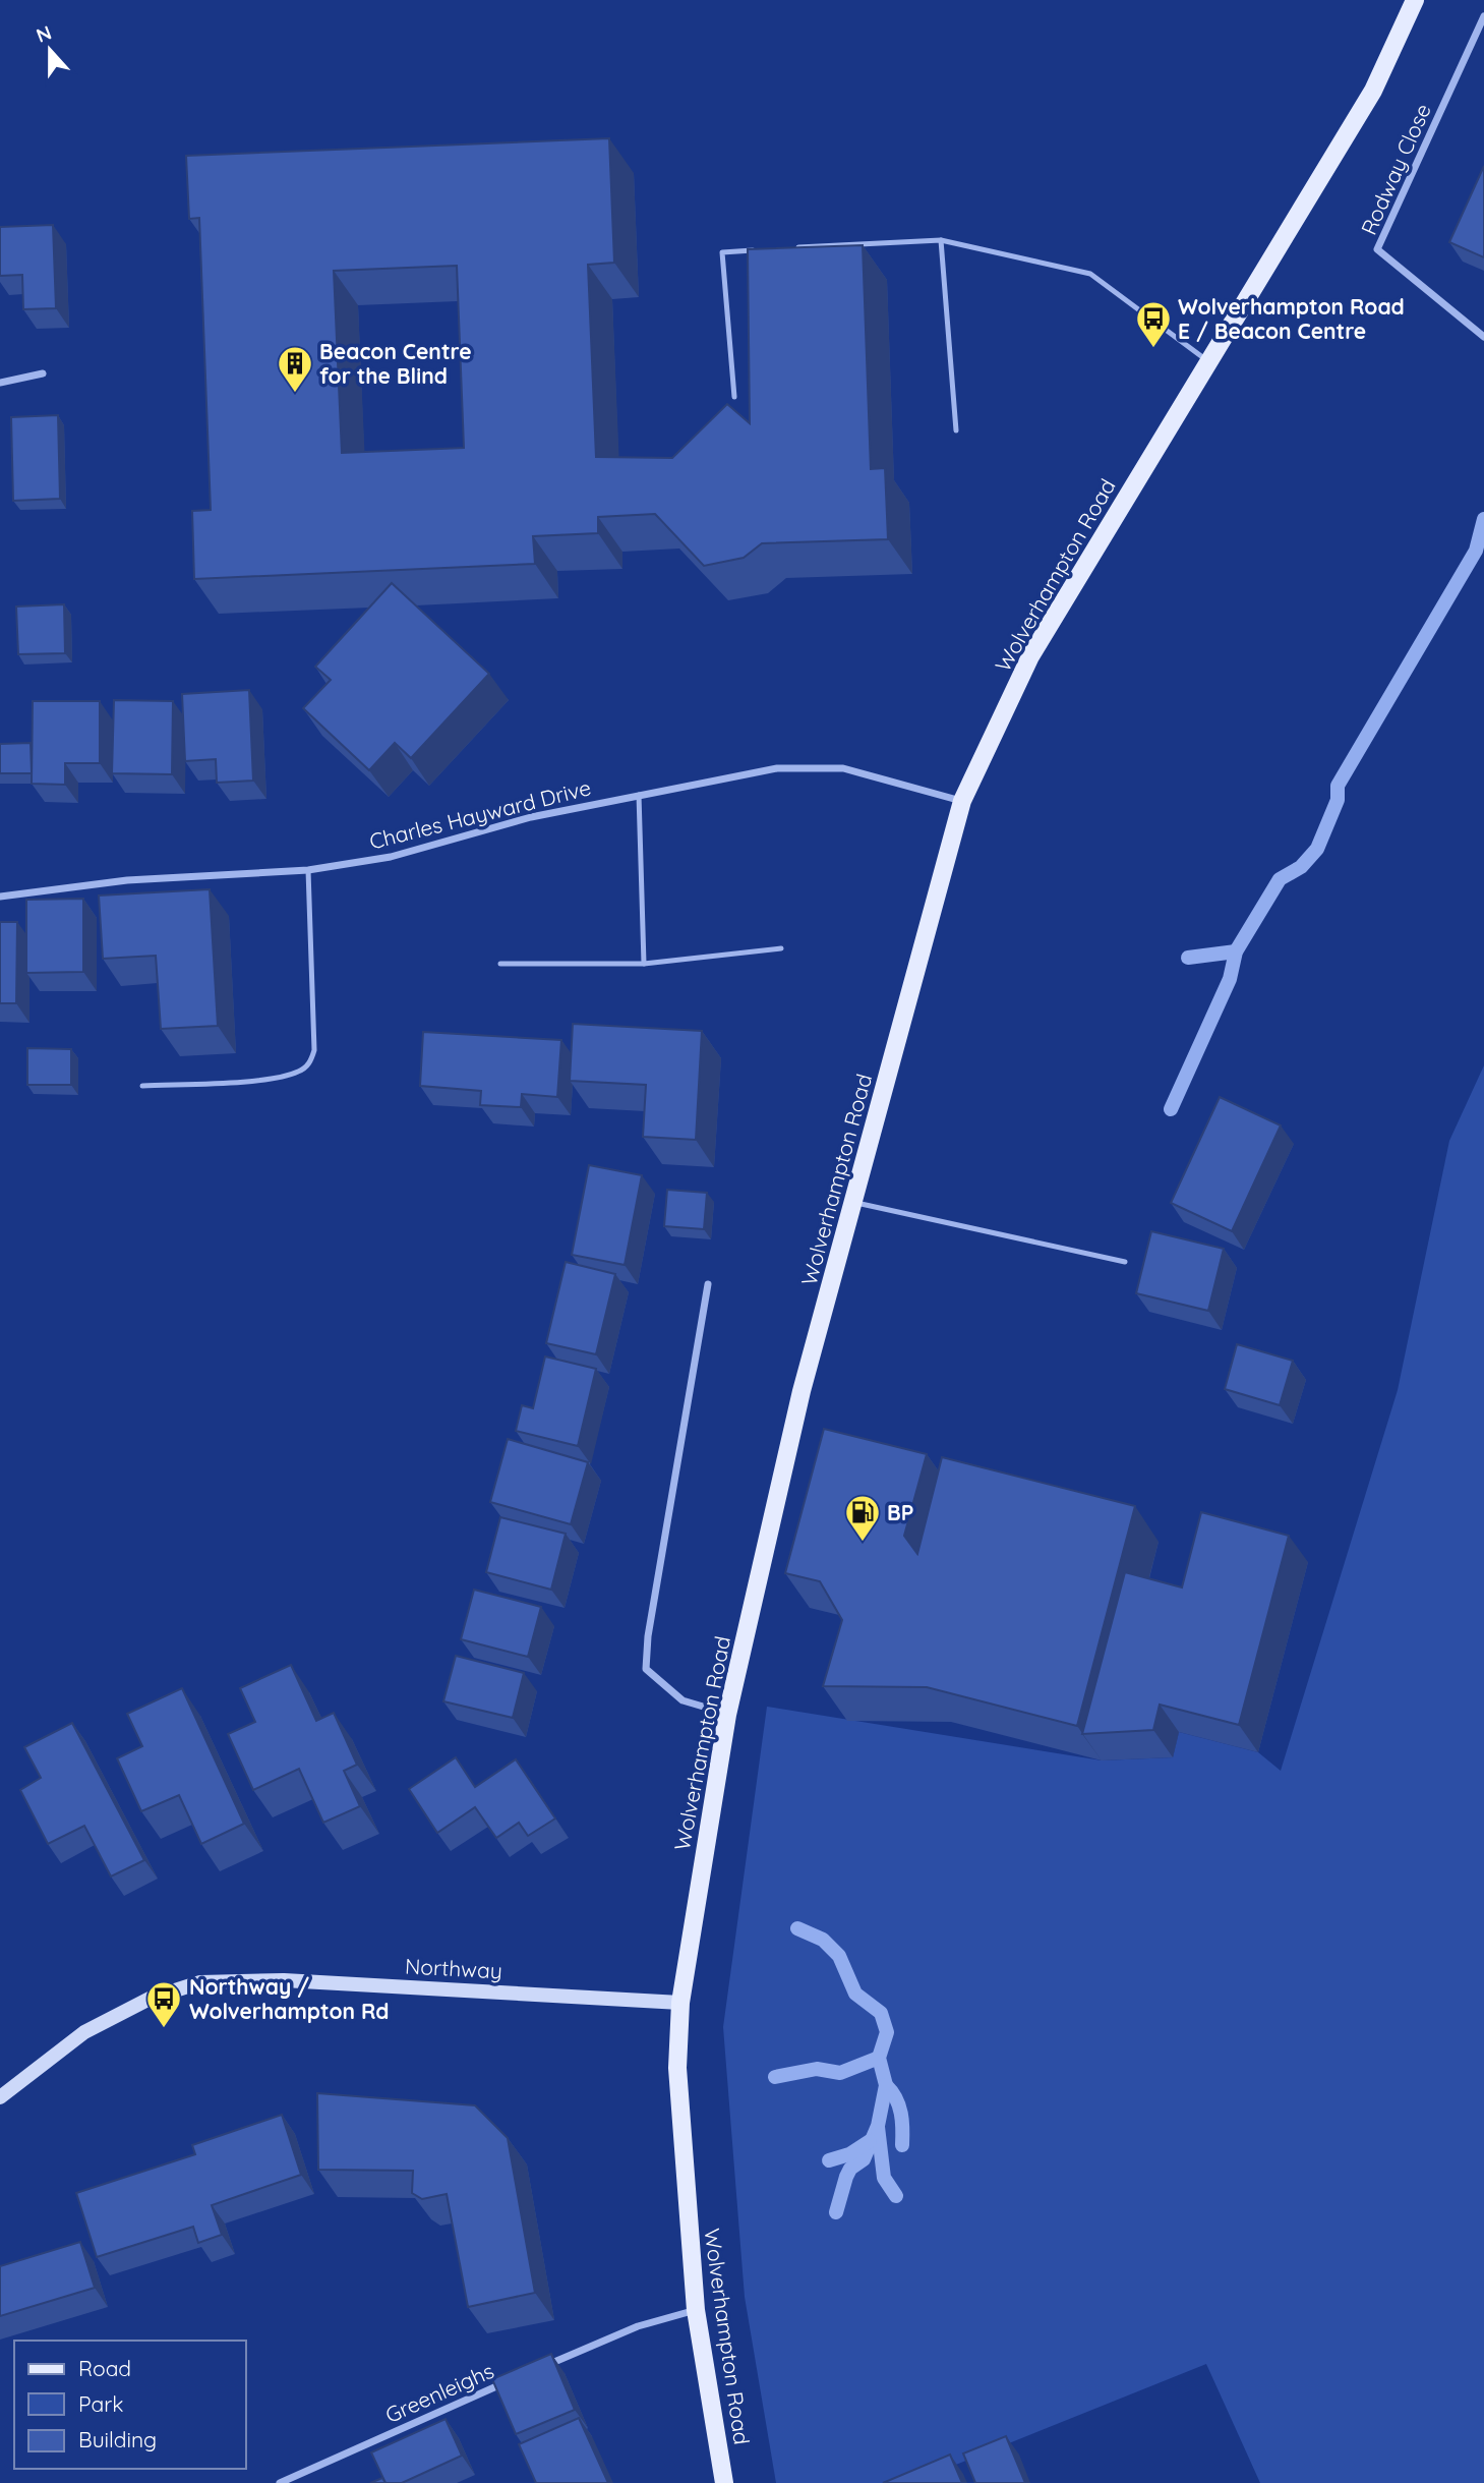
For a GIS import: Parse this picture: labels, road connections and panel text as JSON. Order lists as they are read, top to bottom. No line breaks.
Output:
{"streets":{"main road":["Wolverhampton Road"],"street":["Rodway Close","Charles Hayward Drive","Northway","Greenleighs"]},"crossings":[["Wolverhampton Road","Charles Hayward Drive"],["Wolverhampton Road","Northway"]],"places":{"bus stop":["Wolverhampton Road E / Beacon Centre","Northway / Wolverhampton Rd"],"building":["Beacon Centre for the Blind"],"fuel station":["BP"]},"legend":["Road","Park","Building"],"north":"top"}
